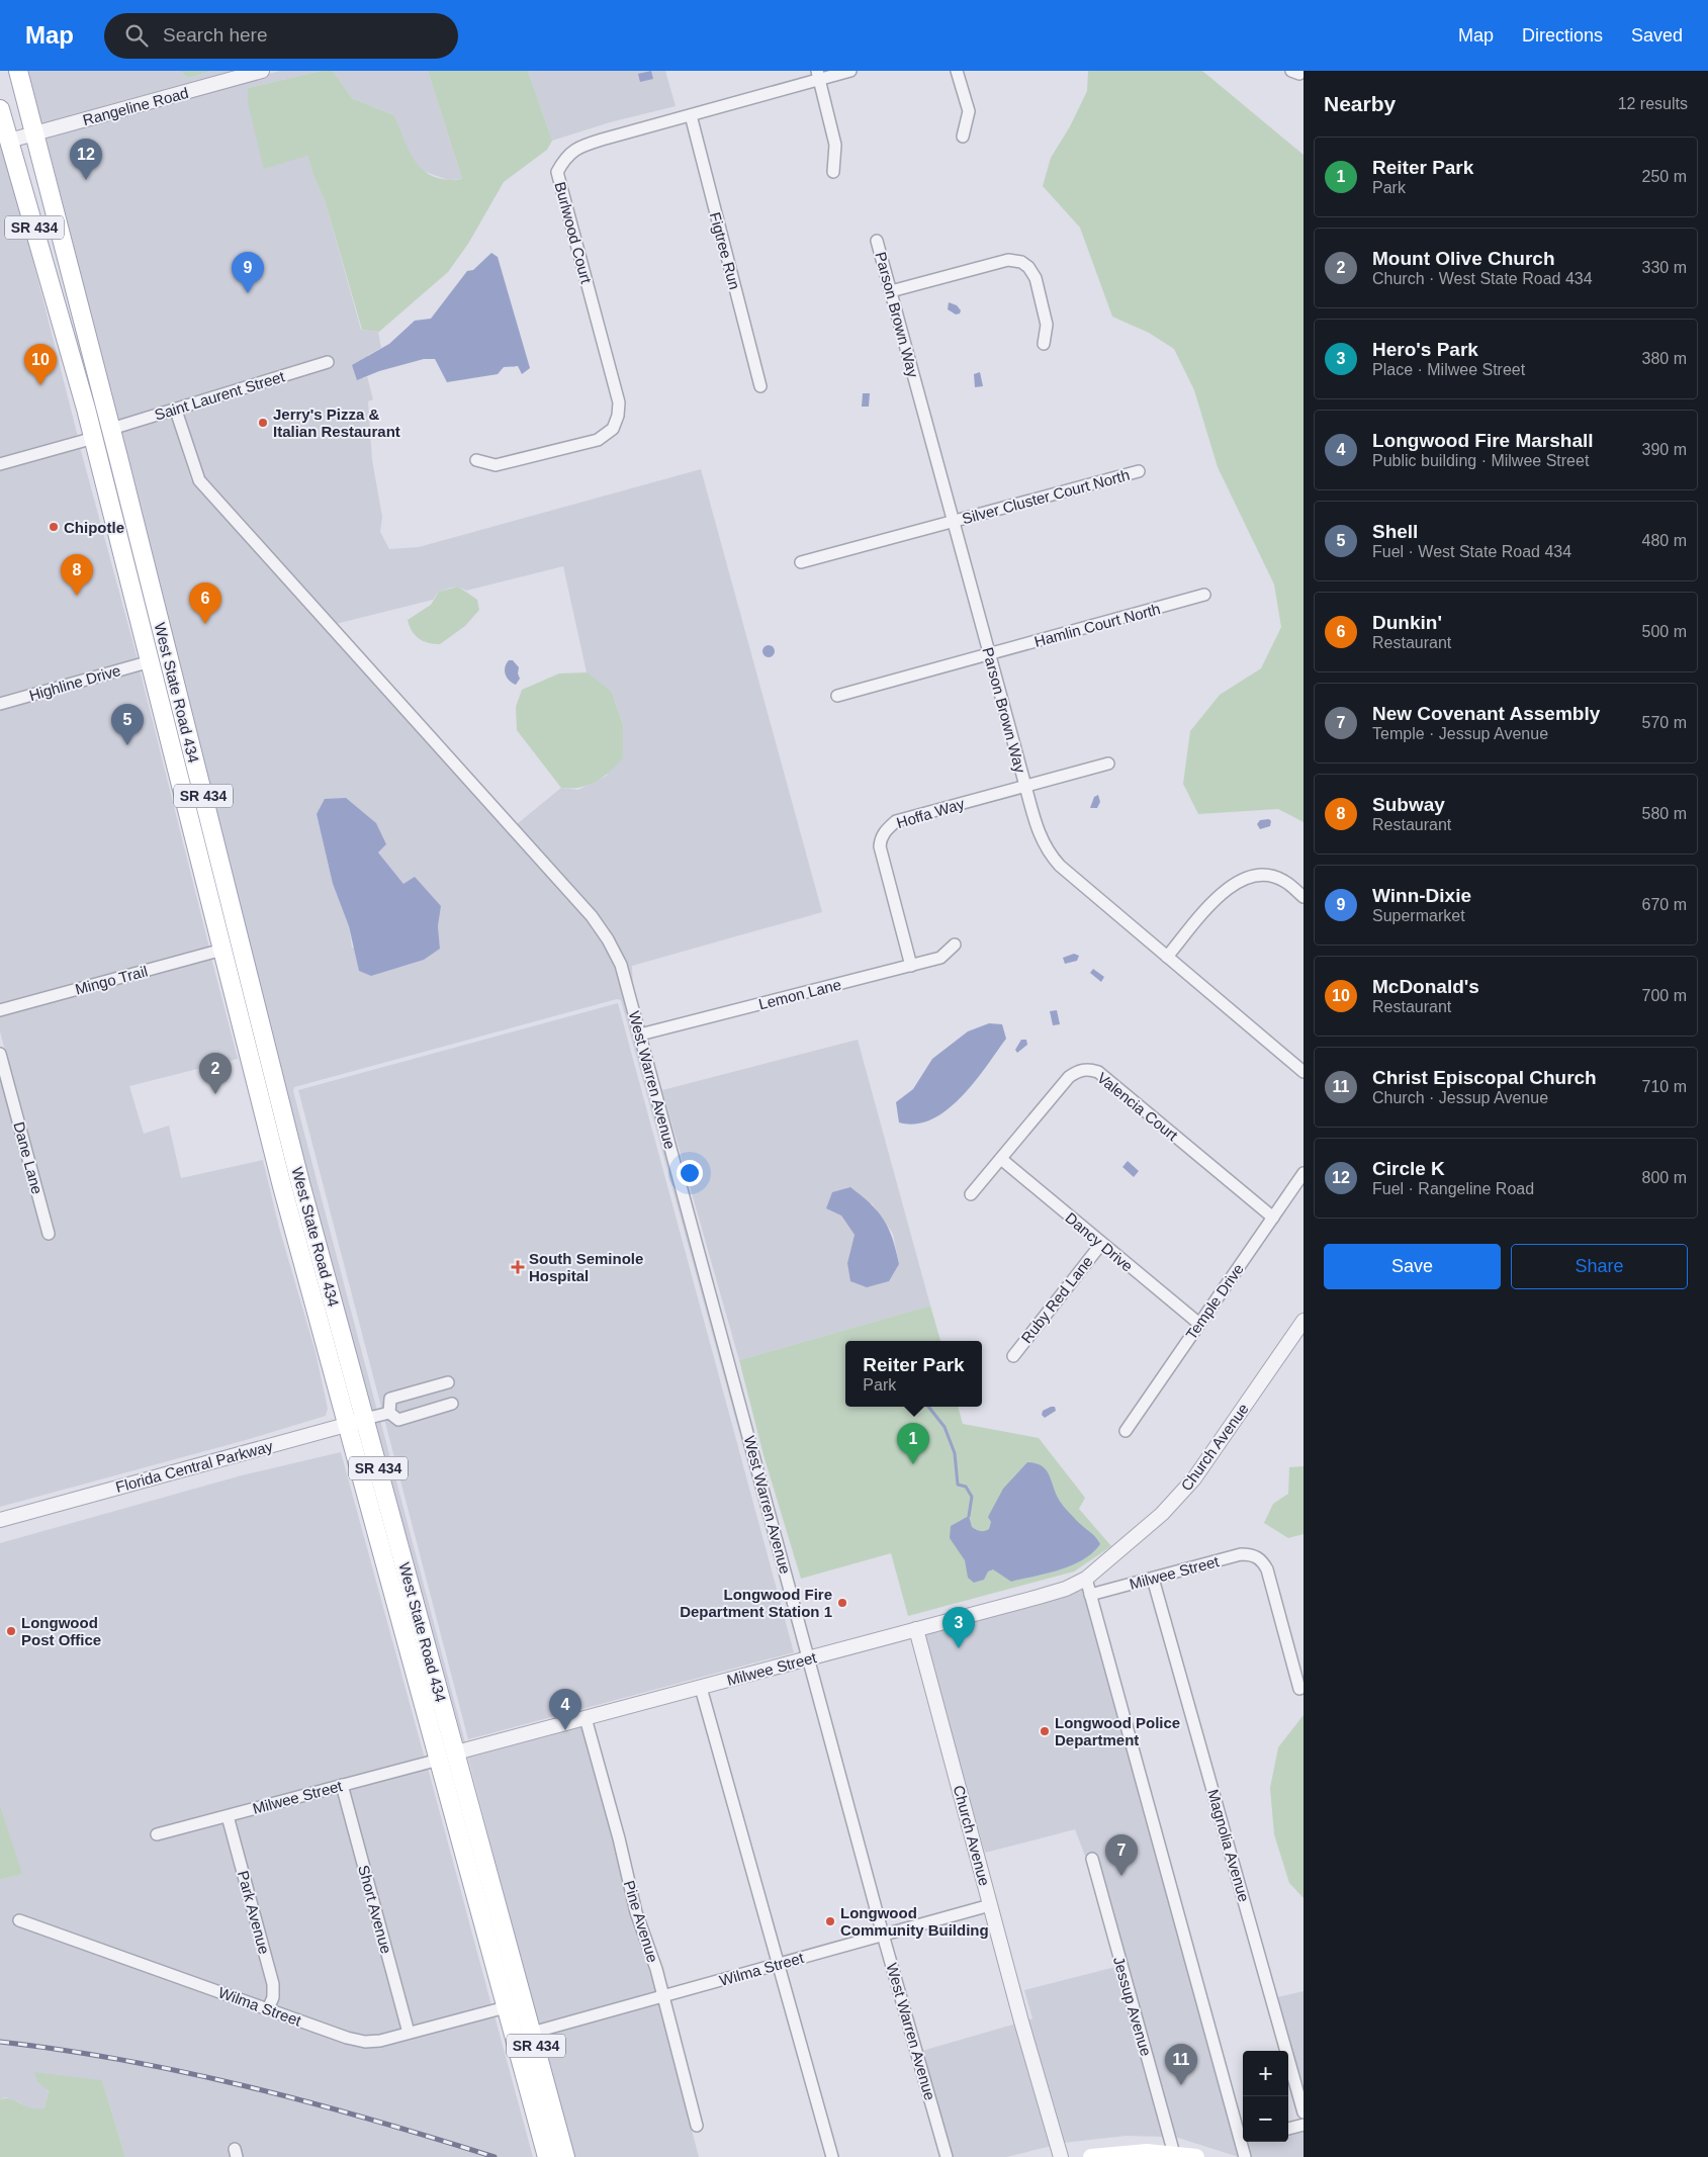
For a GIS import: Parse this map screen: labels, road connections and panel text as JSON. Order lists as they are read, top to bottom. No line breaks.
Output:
{"streets":{"main road":["SR 434","West State Road 434"],"street":["Rangeline Road","Burlwood Court","Figtree Run","Parson Brown Way","Saint Laurent Street","Silver Cluster Court North","Hamlin Court North","Highline Drive","Hoffa Way","Mingo Trail","Lemon Lane","West Warren Avenue","Valencia Court","Dane Lane","Dancy Drive","Ruby Red Lane","Temple Drive","Church Avenue","Florida Central Parkway","Milwee Street","Magnolia Avenue","Short Avenue","Park Avenue","Pine Avenue","Wilma Street","Jessup Avenue"]},"crossings":[["Rangeline Road","SR 434"],["Rangeline Road","West State Road 434"],["SR 434","West State Road 434"],["Burlwood Court","Figtree Run"],["Parson Brown Way","Silver Cluster Court North"],["Parson Brown Way","Hamlin Court North"],["Parson Brown Way","Hoffa Way"],["Saint Laurent Street","West State Road 434"],["Saint Laurent Street","West Warren Avenue"],["Highline Drive","West State Road 434"],["West State Road 434","Mingo Trail"],["West State Road 434","Florida Central Parkway"],["West State Road 434","Milwee Street"],["West State Road 434","Wilma Street"],["Hoffa Way","Lemon Lane"],["Lemon Lane","West Warren Avenue"],["West Warren Avenue","Milwee Street"],["West Warren Avenue","Wilma Street"],["Valencia Court","Dancy Drive"],["Valencia Court","Temple Drive"],["Dancy Drive","Ruby Red Lane"],["Dancy Drive","Temple Drive"],["Church Avenue","Milwee Street"],["Church Avenue","Wilma Street"],["Milwee Street","Magnolia Avenue"],["Milwee Street","Short Avenue"],["Milwee Street","Park Avenue"],["Milwee Street","Pine Avenue"],["Short Avenue","Wilma Street"],["Park Avenue","Wilma Street"],["Pine Avenue","Wilma Street"]],"places":{"other":["Jerry's Pizza & Italian Restaurant","Chipotle","Longwood Fire Department Station 1","Longwood Post Office","Longwood Police Department","Longwood Community Building"],"health":["South Seminole Hospital"]},"page":{"header":"Map","search":"Search here","nav":["Map","Directions","Saved"],"heading":["Nearby","12 results"],"list":[{"mark":"1","name":"Reiter Park","note":"Park","value":"250 m"},{"mark":"2","name":"Mount Olive Church","note":"Church · West State Road 434","value":"330 m"},{"mark":"3","name":"Hero's Park","note":"Place · Milwee Street","value":"380 m"},{"mark":"4","name":"Longwood Fire Marshall","note":"Public building · Milwee Street","value":"390 m"},{"mark":"5","name":"Shell","note":"Fuel · West State Road 434","value":"480 m"},{"mark":"6","name":"Dunkin'","note":"Restaurant","value":"500 m"},{"mark":"7","name":"New Covenant Assembly","note":"Temple · Jessup Avenue","value":"570 m"},{"mark":"8","name":"Subway","note":"Restaurant","value":"580 m"},{"mark":"9","name":"Winn-Dixie","note":"Supermarket","value":"670 m"},{"mark":"10","name":"McDonald's","note":"Restaurant","value":"700 m"},{"mark":"11","name":"Christ Episcopal Church","note":"Church · Jessup Avenue","value":"710 m"},{"mark":"12","name":"Circle K","note":"Fuel · Rangeline Road","value":"800 m"}],"pins":["12","9","10","8","6","5","2","1","3","4","7","11"],"buttons":["Save","Share"],"popup":["Reiter Park","Park"],"map_buttons":["+","−"]}}
